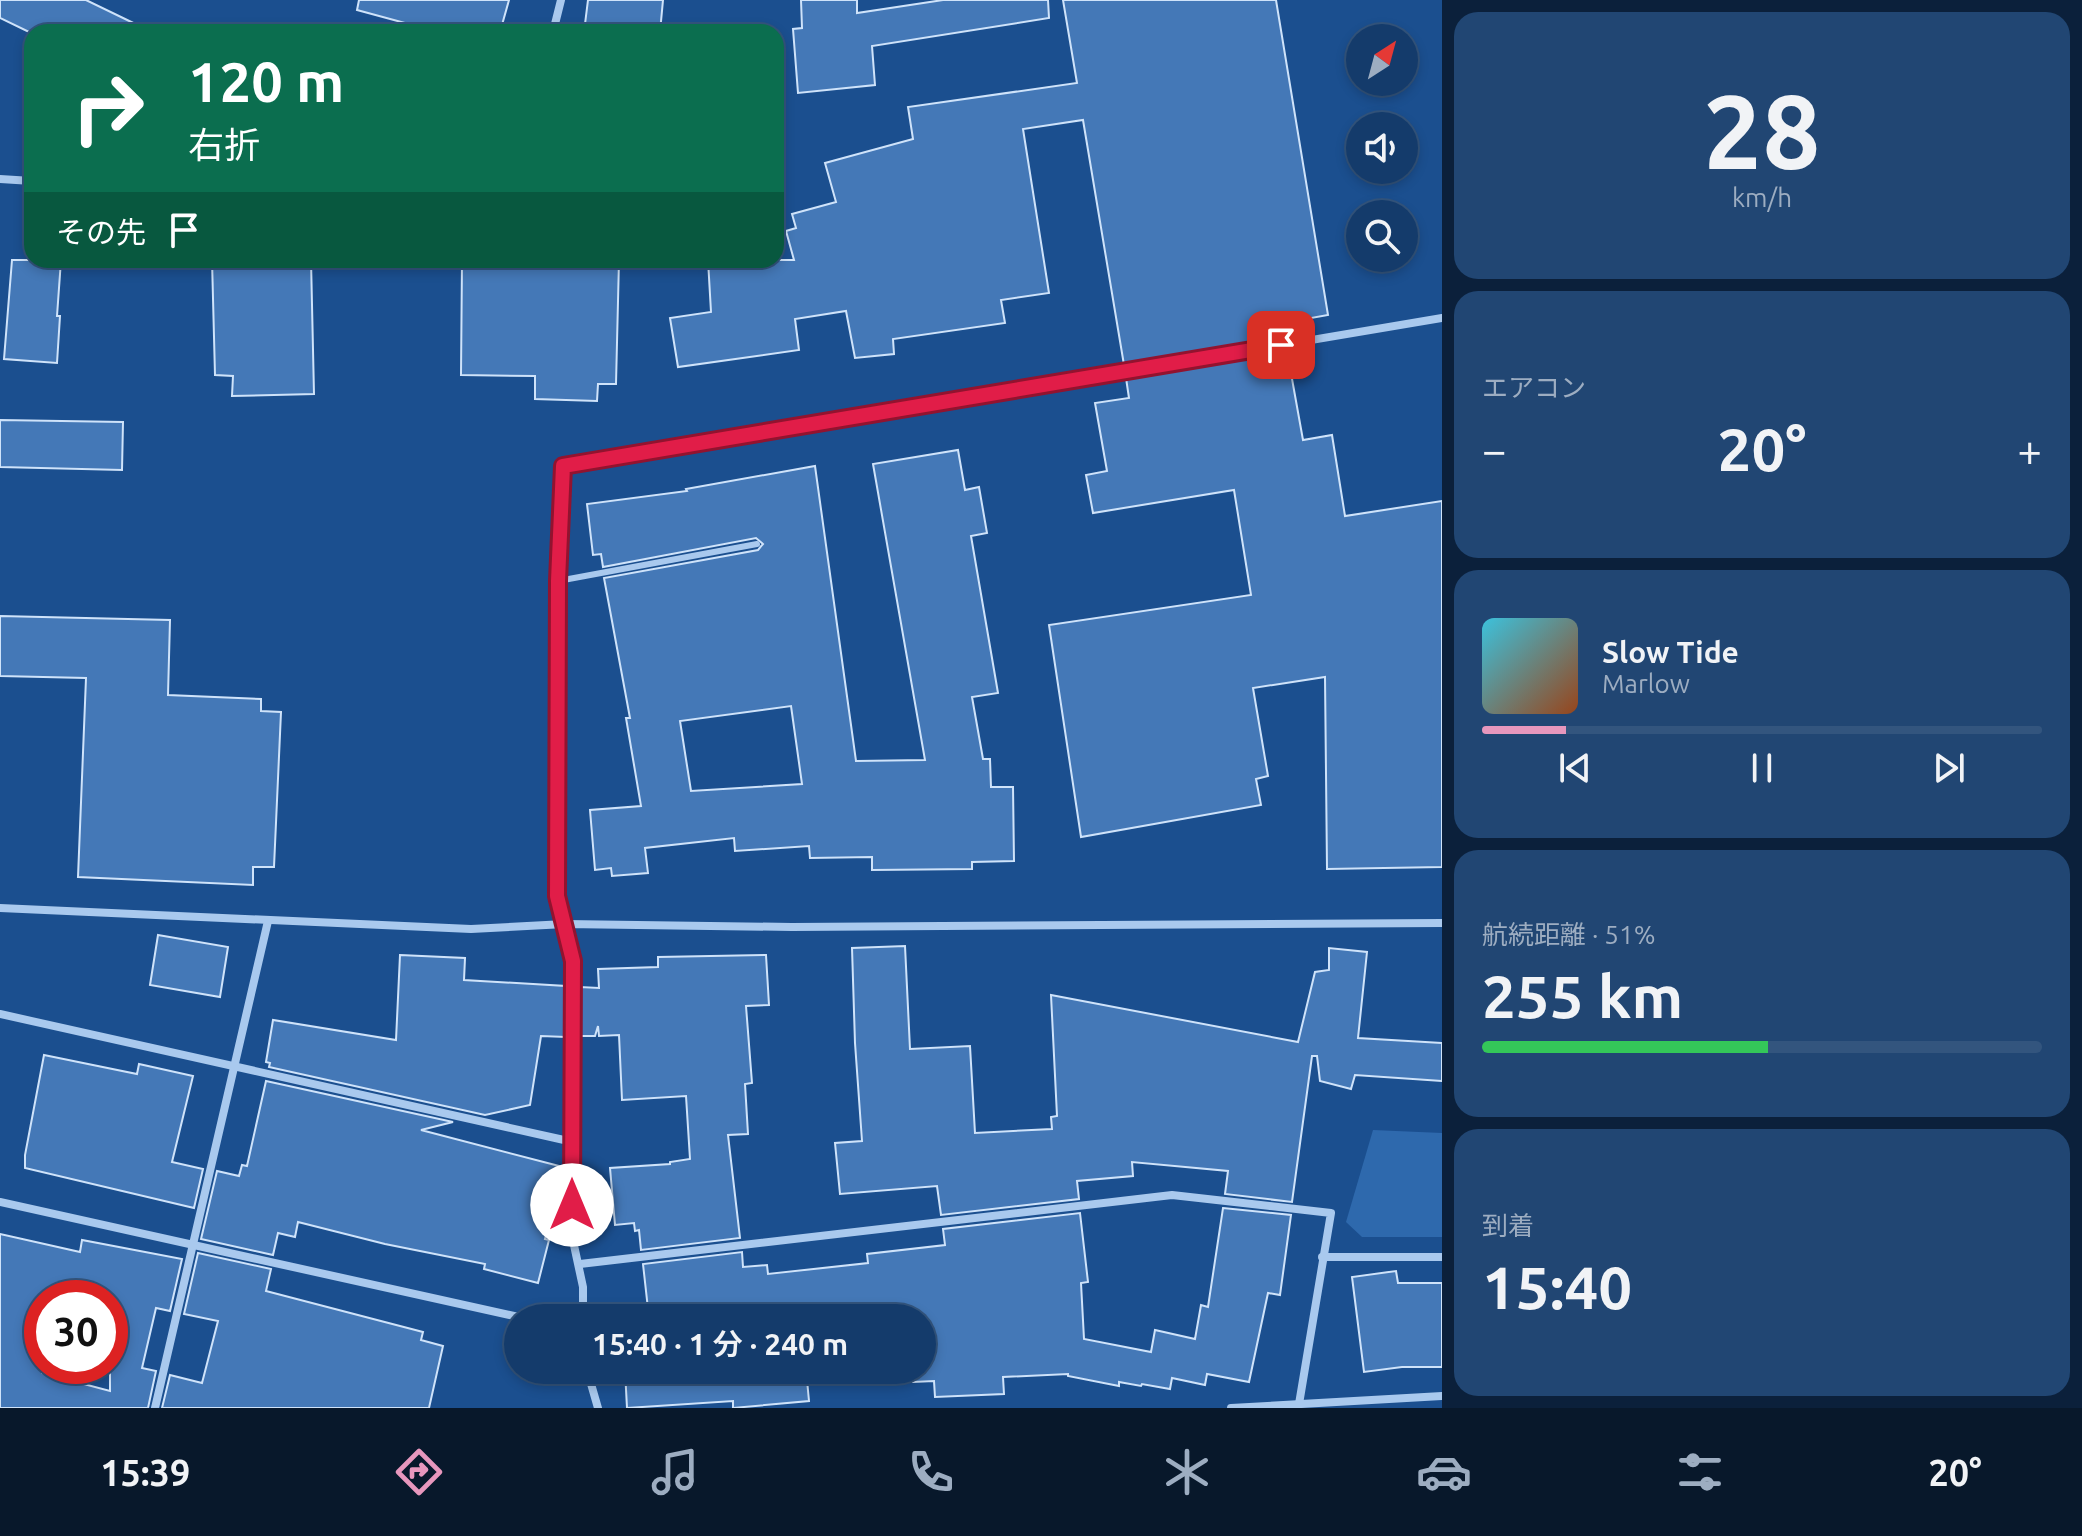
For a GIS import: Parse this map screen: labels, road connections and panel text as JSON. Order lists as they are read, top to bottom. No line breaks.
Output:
{"north":"top right","page":{"tile":[["28","km/h"],"エアコン",["航続距離 · 51%","255 km"],["到着","15:40"]],"turn":["120 m","右折"],"then":"その先","heat":["−","20°","+"],"song":["Slow Tide","Marlow"],"limit":"30","trip":"15:40 · 1 分 · 240 m","tabs":["15:39","20°"]}}
